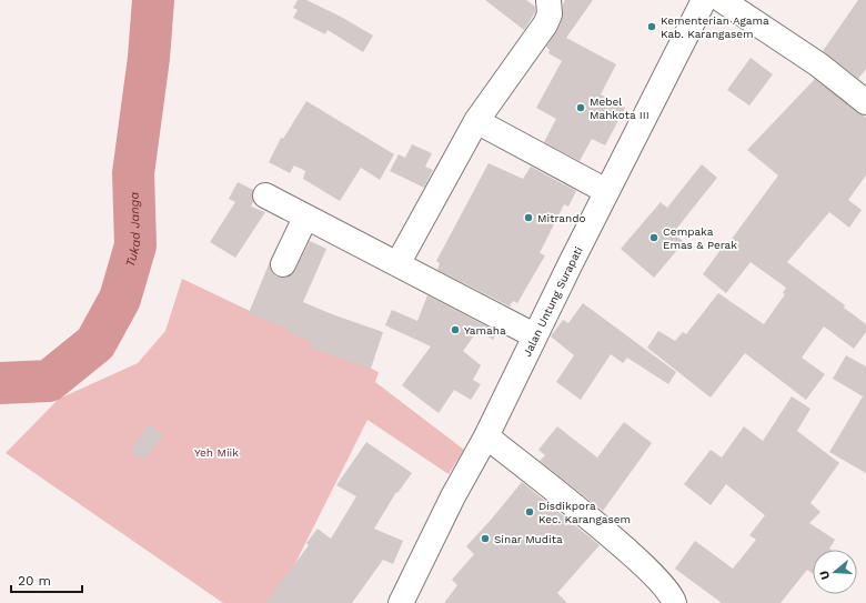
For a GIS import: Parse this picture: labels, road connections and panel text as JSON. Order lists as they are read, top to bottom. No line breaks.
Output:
{"streets":{"main road":["Jalan Untung Surapati"]},"water":["Tukad Janga"],"parks":["Yeh Miik"],"places":["Kementerian Agama Kab. Karangasem","Mebel Mahkota III","Mitrando","Cempaka Emas & Perak","Yamaha","Disdikpora Kec. Karangasem","Sinar Mudita"],"scale_bar":"20 m","north":"left"}
